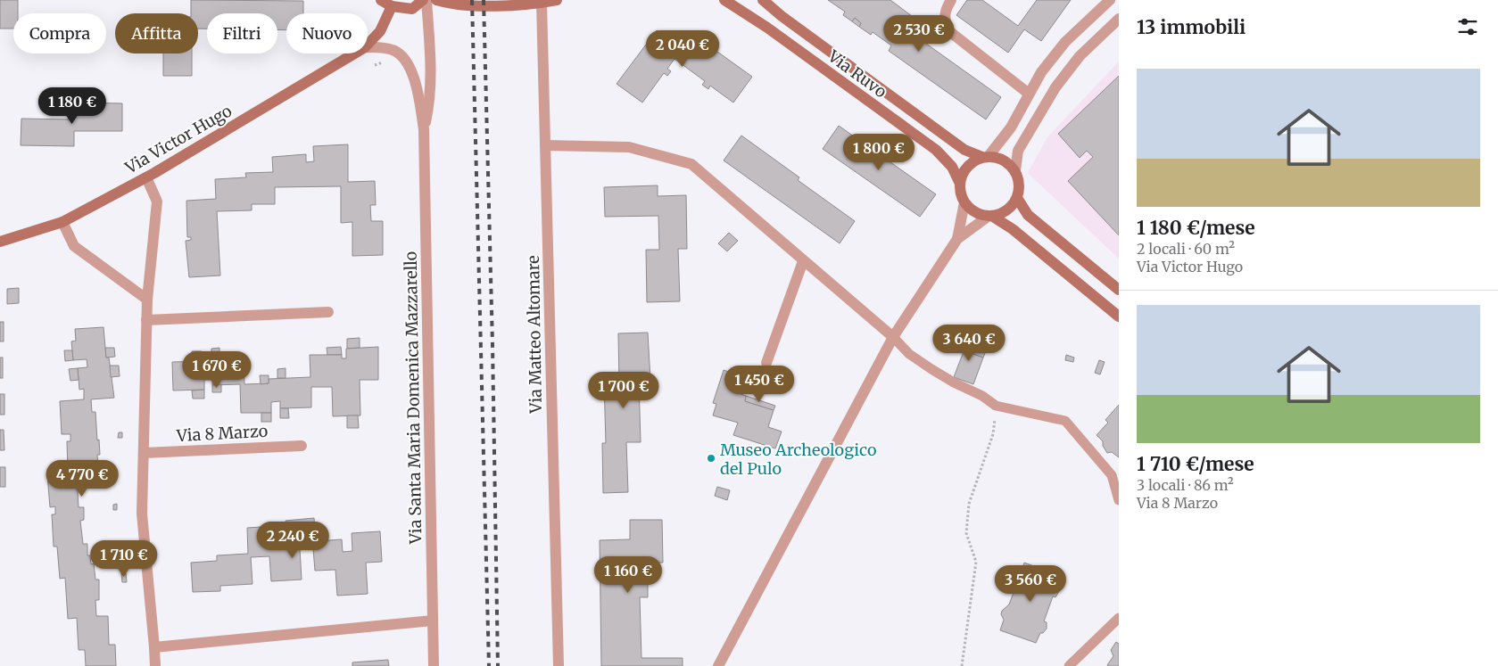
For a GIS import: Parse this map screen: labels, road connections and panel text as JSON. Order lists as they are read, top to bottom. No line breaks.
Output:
{"streets":{"main road":["Via Ruvo","Via Victor Hugo"],"street":["Via Matteo Altomare","Via Santa Maria Domenica Mazzarello","Via 8 Marzo"]},"places":["Museo Archeologico del Pulo"],"page":{"heading":"13 immobili","chip":["Compra","Affitta","Filtri","Nuovo"],"price":["2 530 €","2 040 €","1 180 €","1 800 €","3 640 €","1 670 €","1 450 €","1 700 €","4 770 €","2 240 €","1 710 €","1 160 €","3 560 €"],"list":[{"name":"1 180 €/mese","note":"2 locali · 60 m² · Via Victor Hugo"},{"name":"1 710 €/mese","note":"3 locali · 86 m² · Via 8 Marzo"}]}}
